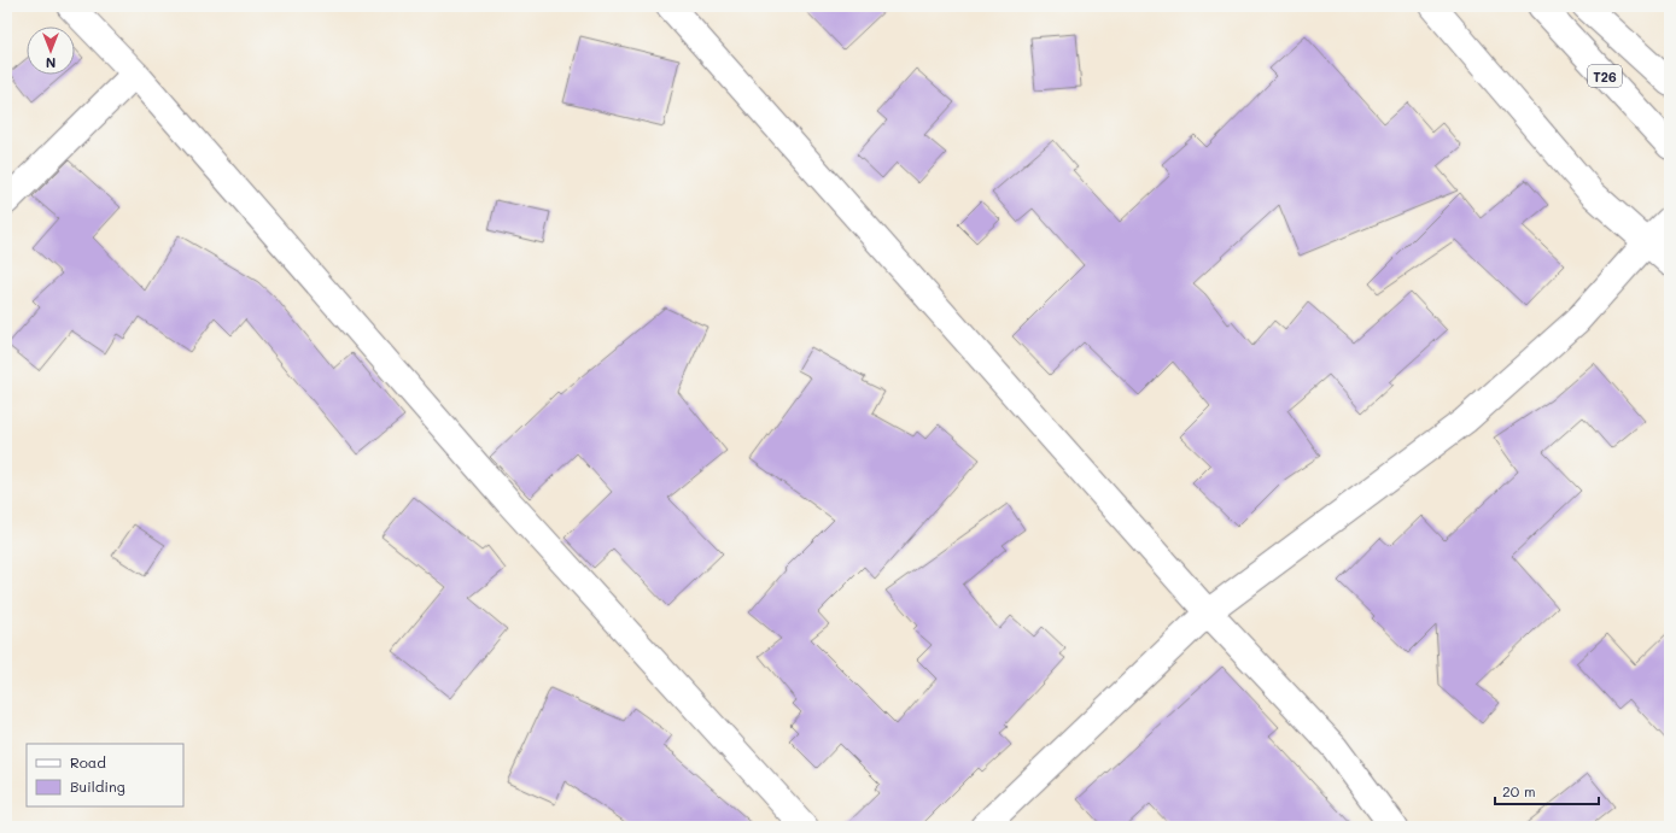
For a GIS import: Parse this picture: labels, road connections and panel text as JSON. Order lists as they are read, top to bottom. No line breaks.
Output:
{"streets":{"main road":["T26"]},"legend":["Road","Building"],"scale_bar":"20 m","north":"bottom"}
